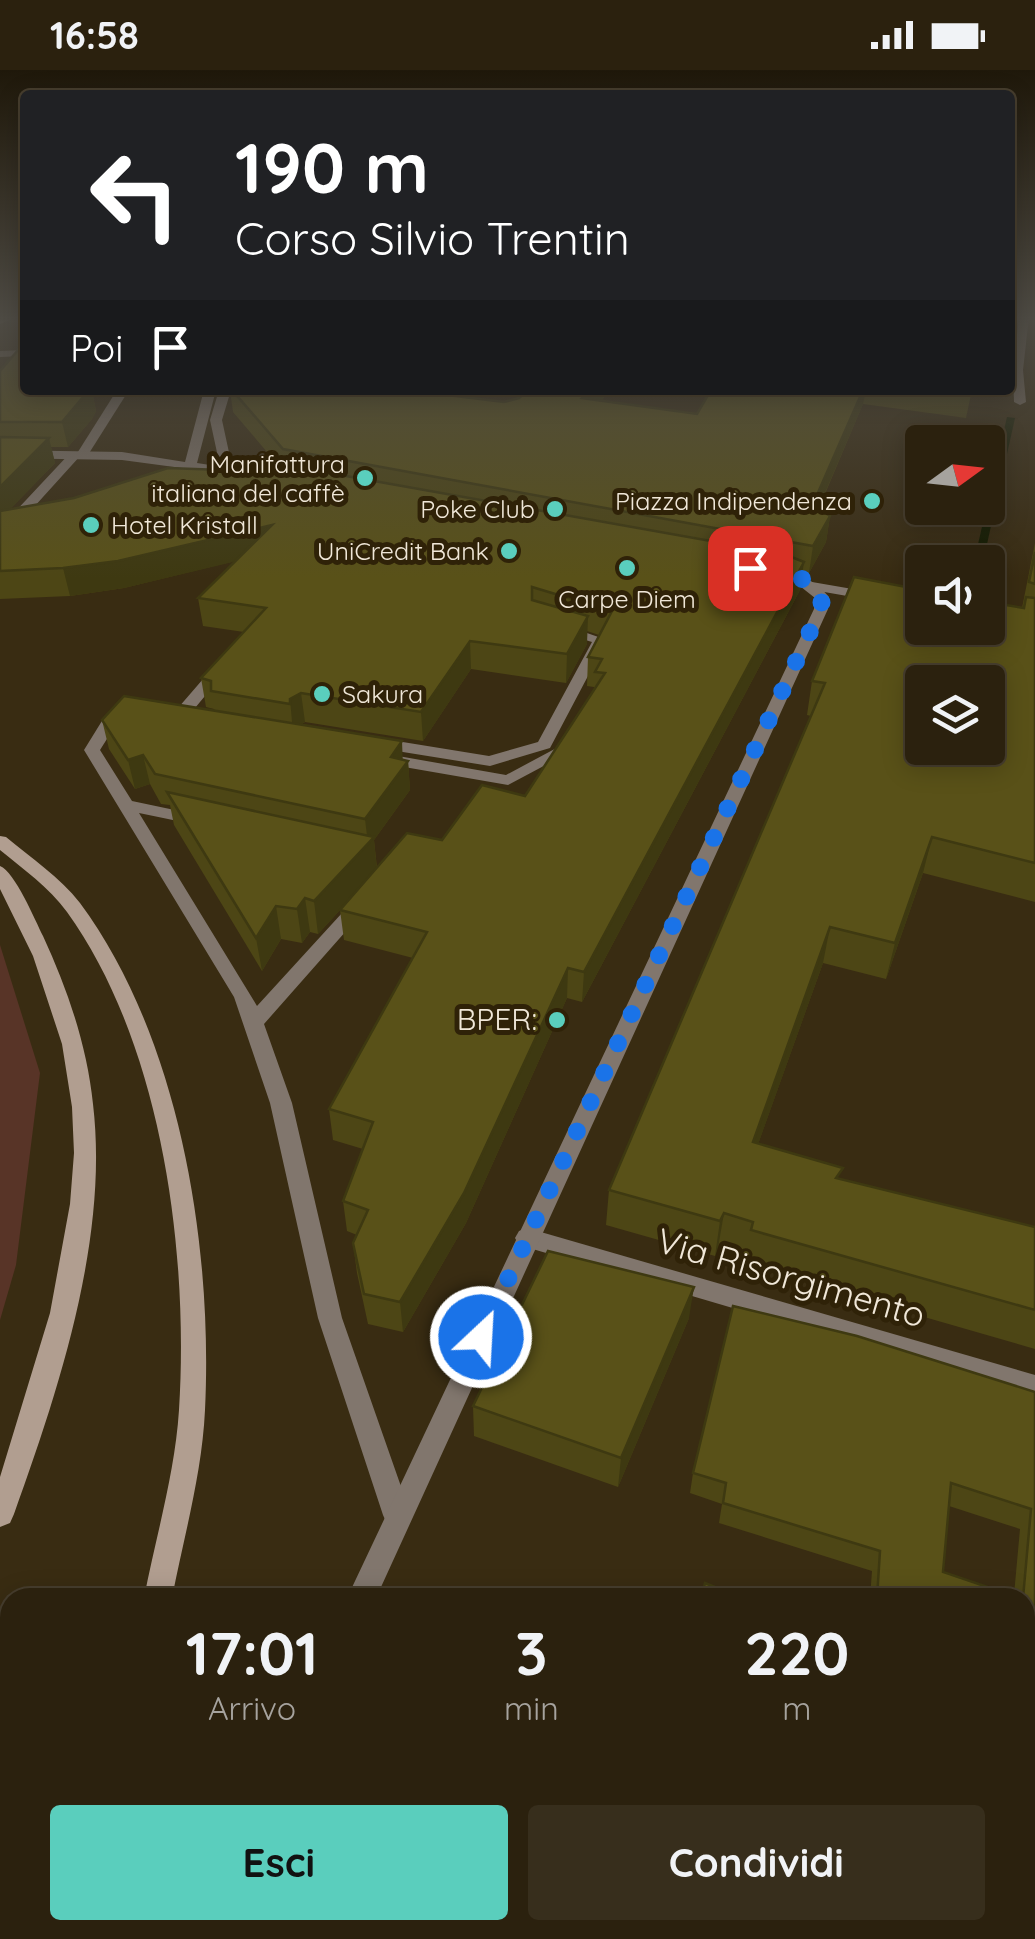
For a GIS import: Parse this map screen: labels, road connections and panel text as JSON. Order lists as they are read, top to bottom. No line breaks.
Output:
{"streets":{"street":["Via Risorgimento"]},"places":["Manifattura italiana del caffè","Piazza Indipendenza","Poke Club","Hotel Kristall","UniCredit Bank","Carpe Diem","Sakura","BPER:"],"north":"right","page":{"status":"16:58","turn":["190 m","Corso Silvio Trentin"],"then":"Poi","eta":["17:01","Arrivo","3","min","220","m"],"buttons":["Esci","Condividi"]}}
